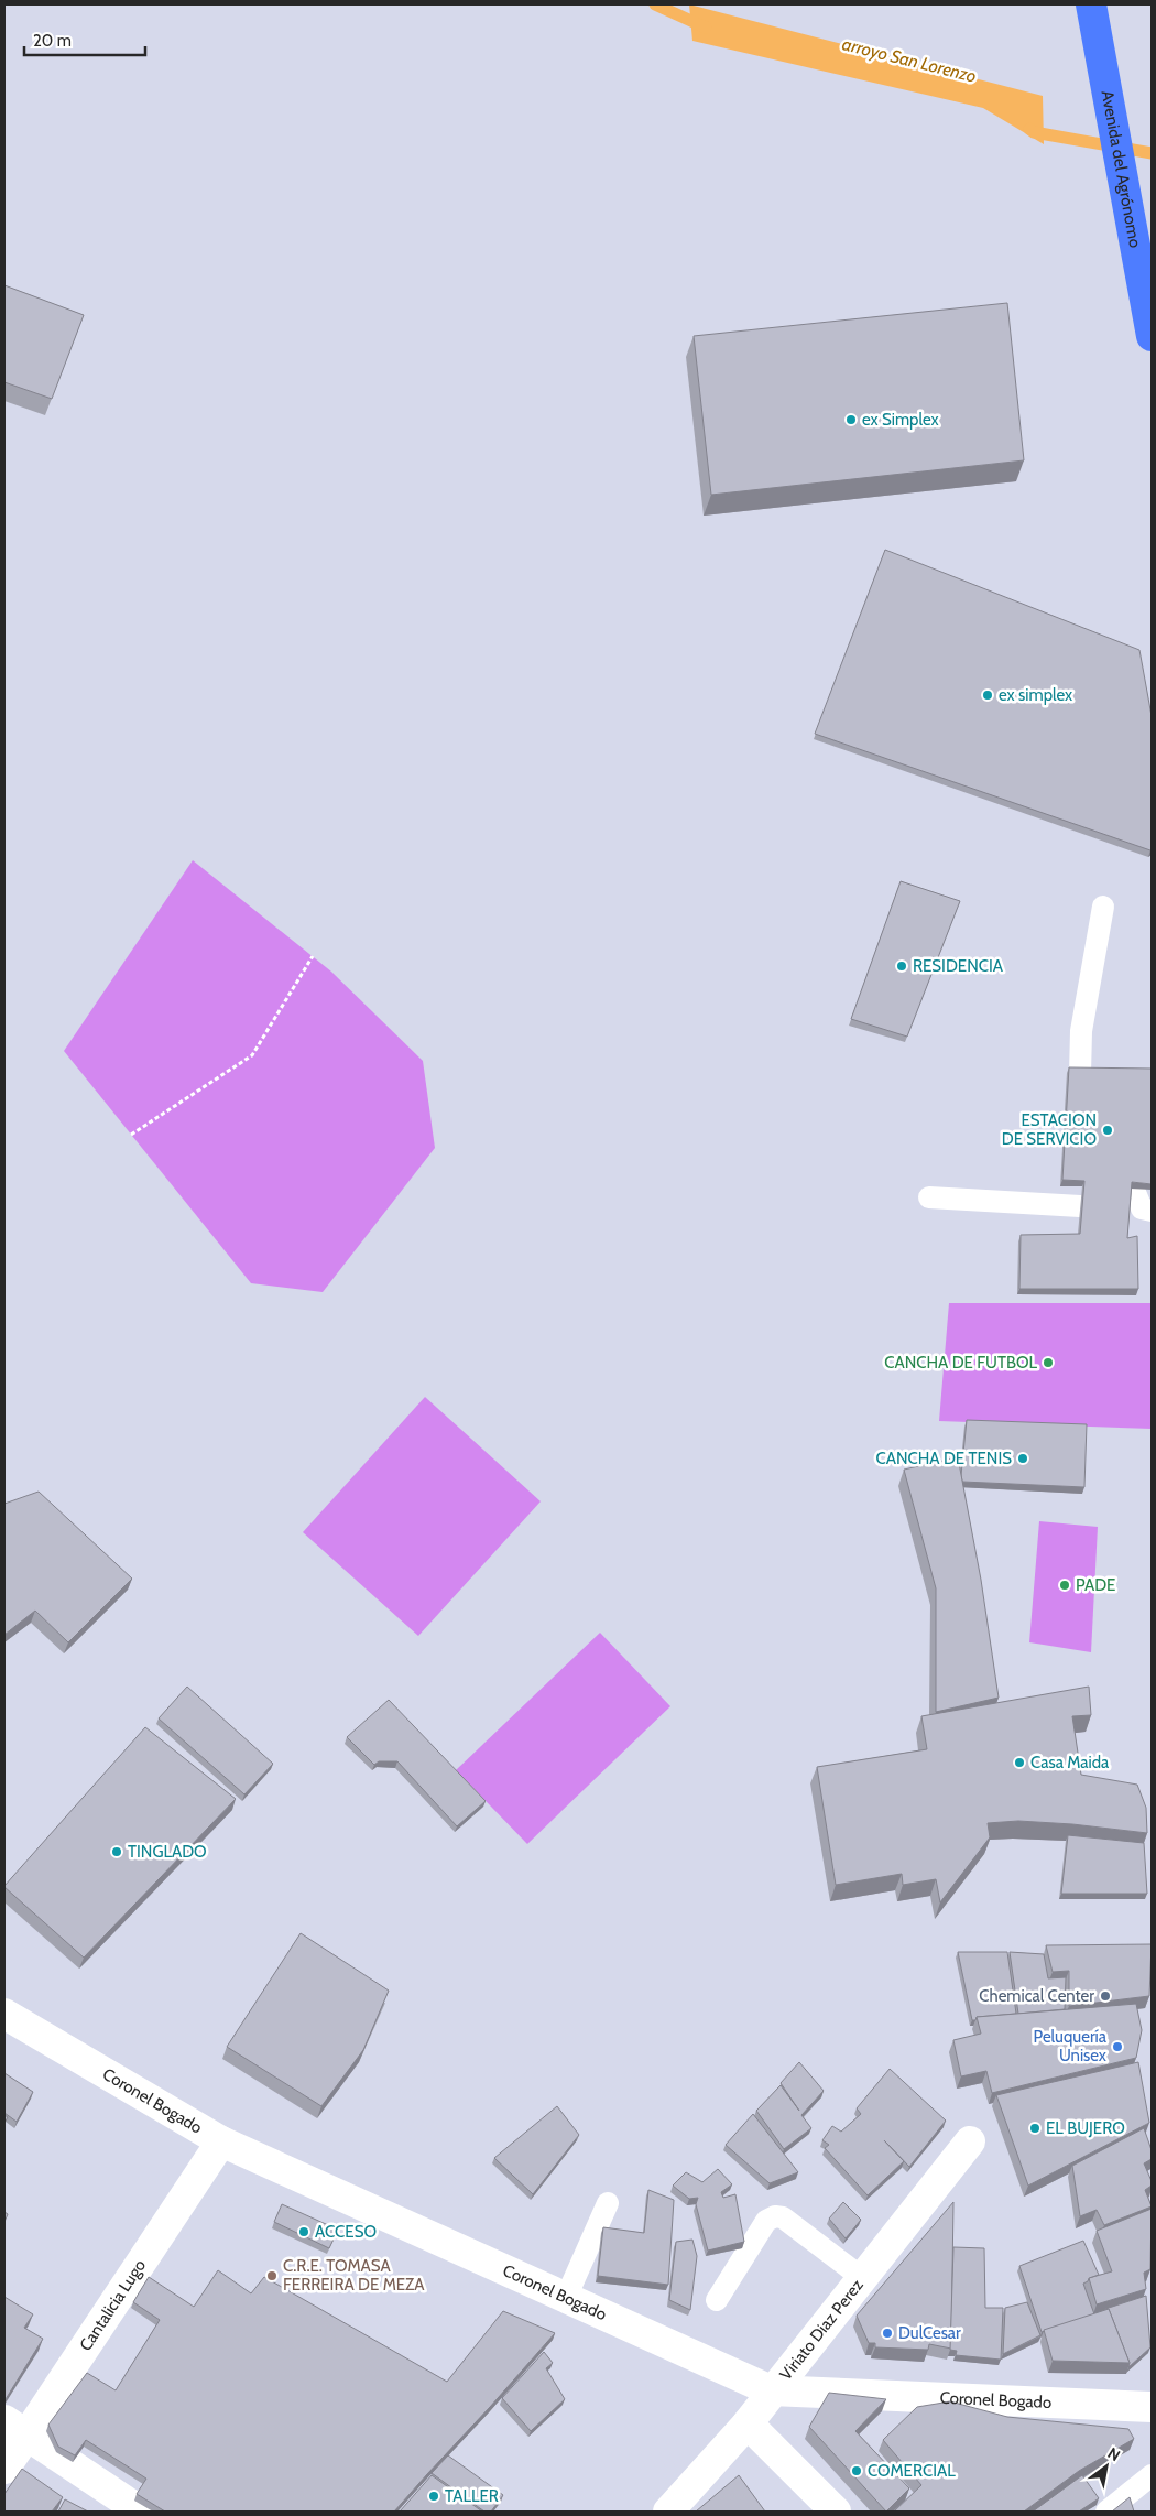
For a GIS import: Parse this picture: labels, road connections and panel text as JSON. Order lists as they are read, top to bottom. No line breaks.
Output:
{"streets":{"highway":["Avenida del Agrónomo"],"street":["Coronel Bogado","Cantalicia Lugo","Viriato Diaz Perez"]},"crossings":[["Coronel Bogado","Cantalicia Lugo"],["Coronel Bogado","Viriato Diaz Perez"]],"water":["arroyo San Lorenzo"],"places":["ex Simplex","ex simplex","RESIDENCIA","ESTACION DE SERVICIO","CANCHA DE FUTBOL","CANCHA DE TENIS","PADE","Casa Maida","TINGLADO","Chemical Center","Peluquería Unisex","EL BUJERO","ACCESO","C.R.E. TOMASA FERREIRA DE MEZA","DulCesar","COMERCIAL","TALLER"],"scale_bar":"20 m","north":"top right"}
